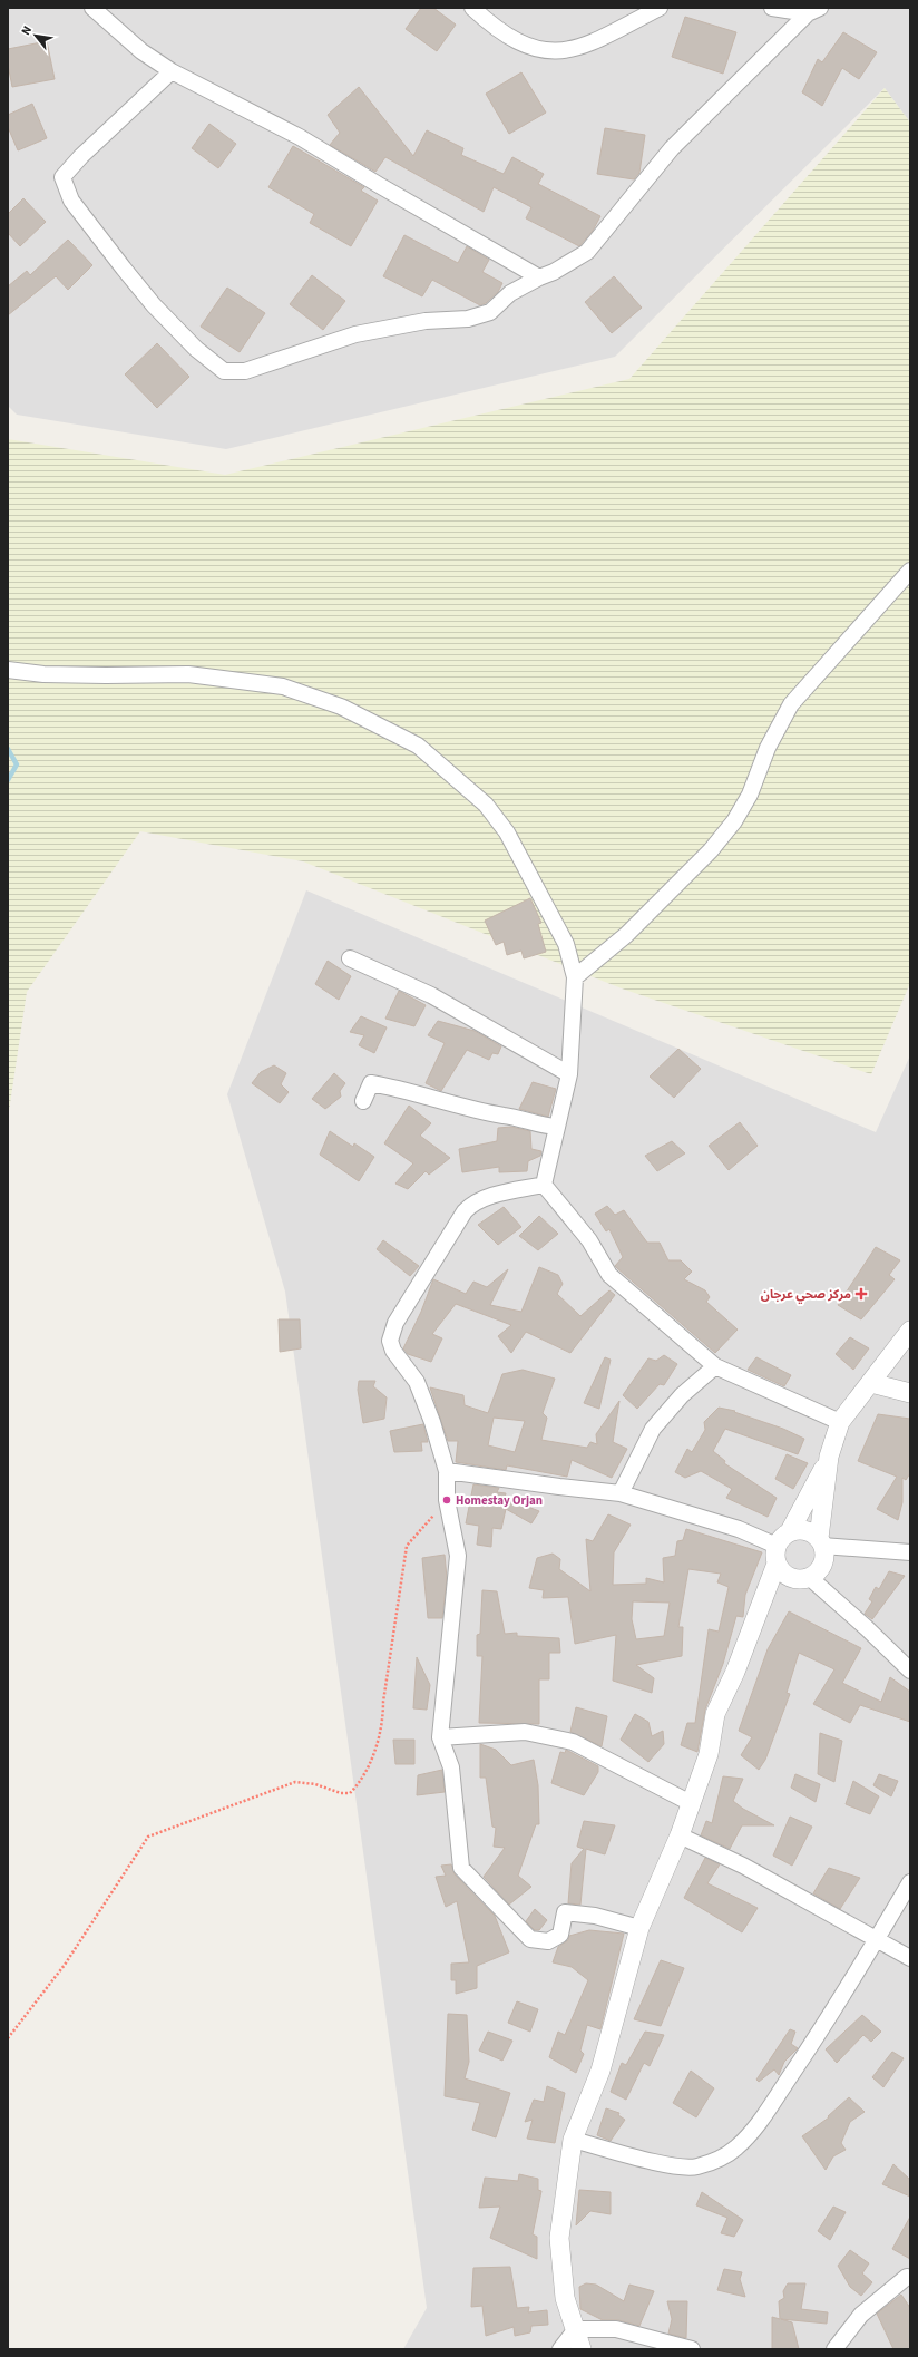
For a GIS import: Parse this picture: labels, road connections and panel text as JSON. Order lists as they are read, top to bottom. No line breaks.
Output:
{"places":{"health":["مركز صحي عرجان"],"other":["Homestay Orjan"]},"north":"top left"}
